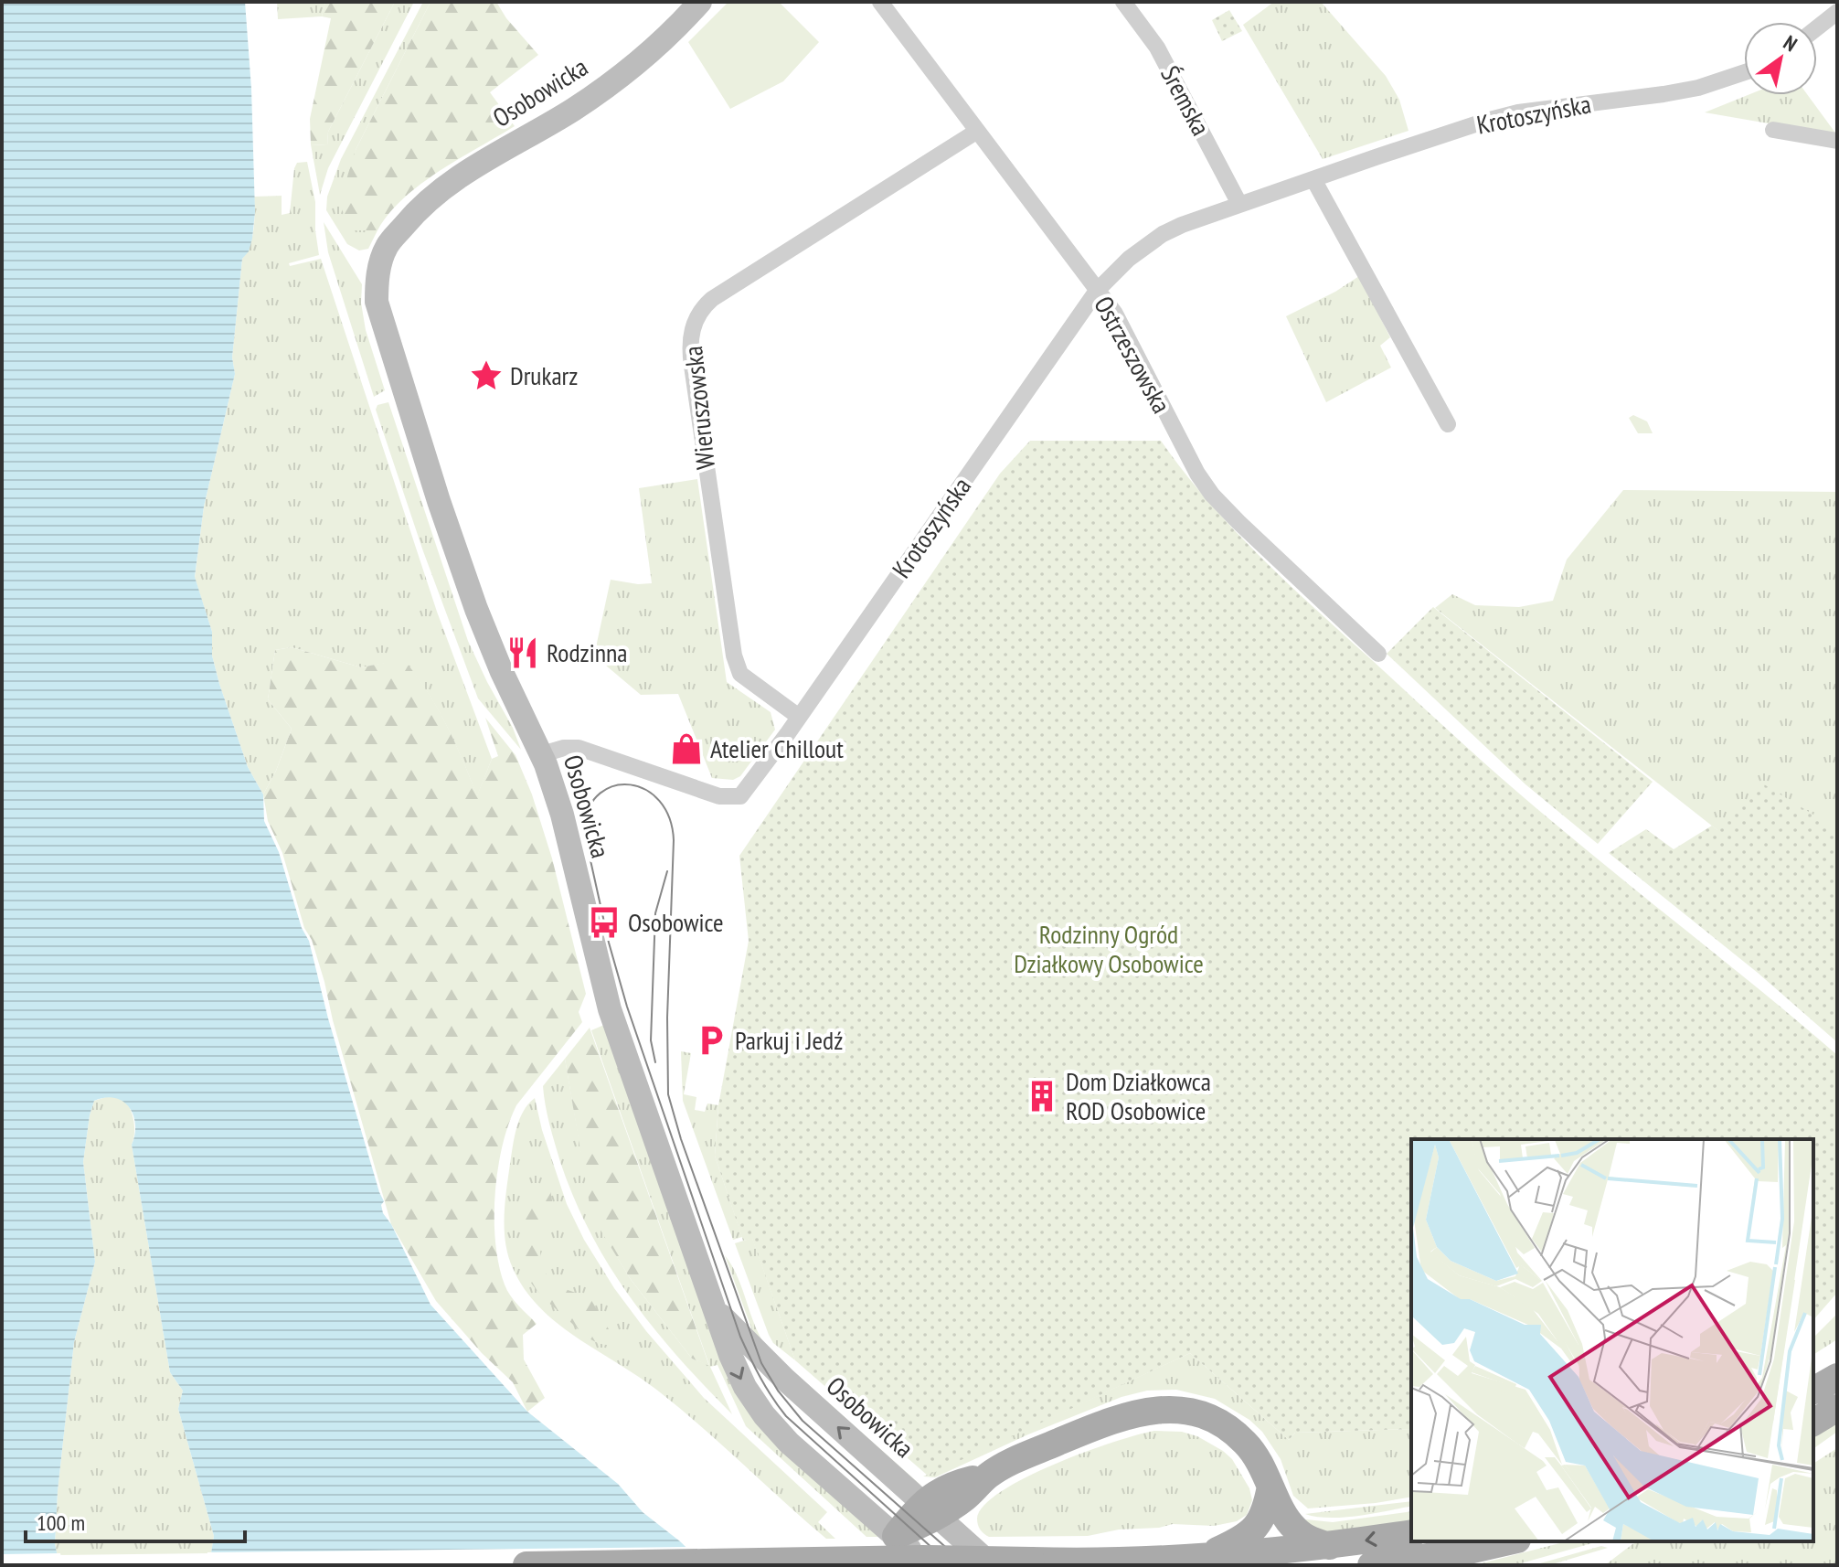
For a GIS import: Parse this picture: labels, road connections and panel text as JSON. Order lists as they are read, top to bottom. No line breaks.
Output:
{"streets":{"street":["Osobowicka","Śremska","Krotoszyńska","Ostrzeszowska","Wieruszowska"]},"crossings":[["Osobowicka","Krotoszyńska"],["Śremska","Krotoszyńska"],["Krotoszyńska","Ostrzeszowska"],["Krotoszyńska","Wieruszowska"],["Ostrzeszowska","Wieruszowska"]],"parks":["Rodzinny Ogród Działkowy Osobowice"],"places":{"place":["Drukarz"],"restaurant":["Rodzinna"],"shop":["Atelier Chillout"],"bus stop":["Osobowice"],"parking":["Parkuj i Jedź"],"building":["Dom Działkowca ROD Osobowice"]},"scale_bar":"100 m","north":"top right"}
